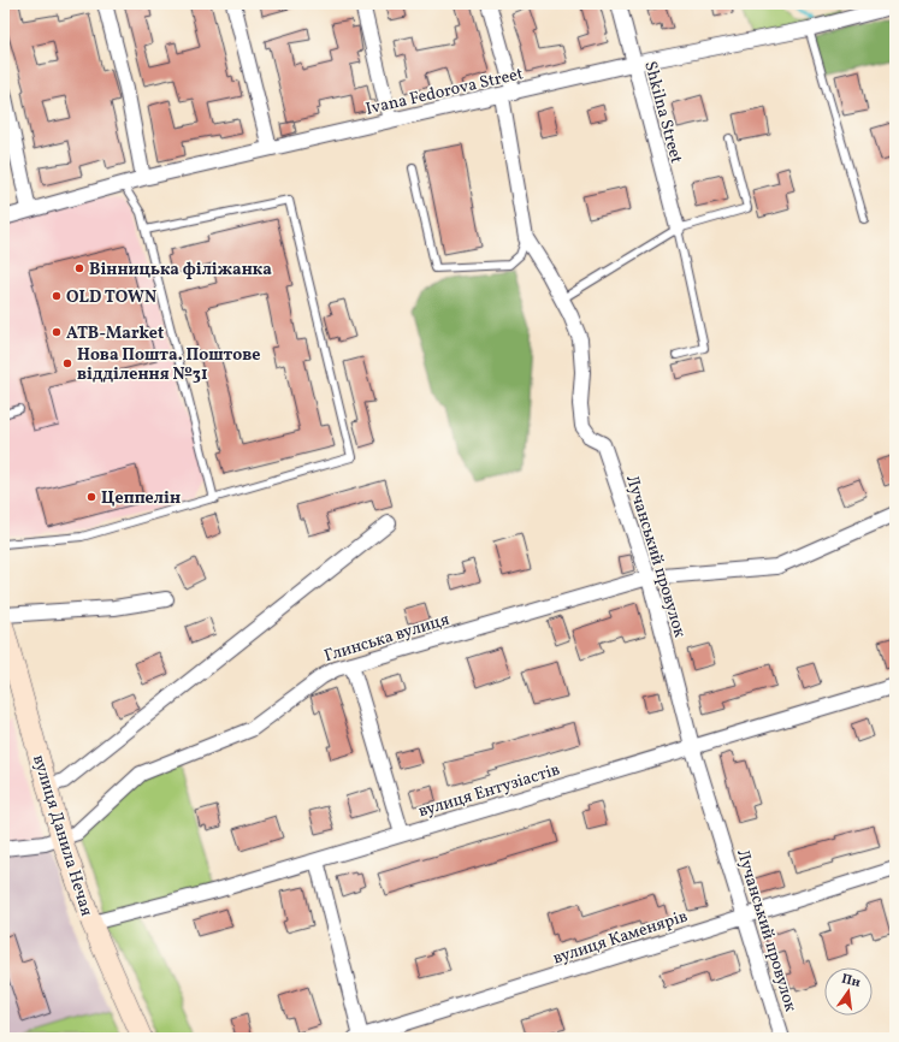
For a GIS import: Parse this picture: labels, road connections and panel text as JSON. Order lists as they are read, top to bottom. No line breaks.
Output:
{"streets":{"main road":["вулиця Данила Нечая"],"street":["Ivana Fedorova Street","Shkilna Street","Лучанський провулок","Глинська вулиця","вулиця Ентузіастів","вулиця Каменярів"]},"crossings":[["Ivana Fedorova Street","Shkilna Street"],["Ivana Fedorova Street","Лучанський провулок"],["Лучанський провулок","Глинська вулиця"],["Лучанський провулок","вулиця Ентузіастів"],["Лучанський провулок","вулиця Каменярів"],["Глинська вулиця","вулиця Данила Нечая"],["вулиця Ентузіастів","вулиця Данила Нечая"]],"places":["Вінницька філіжанка","OLD TOWN","ATB-Market","Нова Пошта. Поштове відділення №31","Цеппелін"],"north":"top"}
